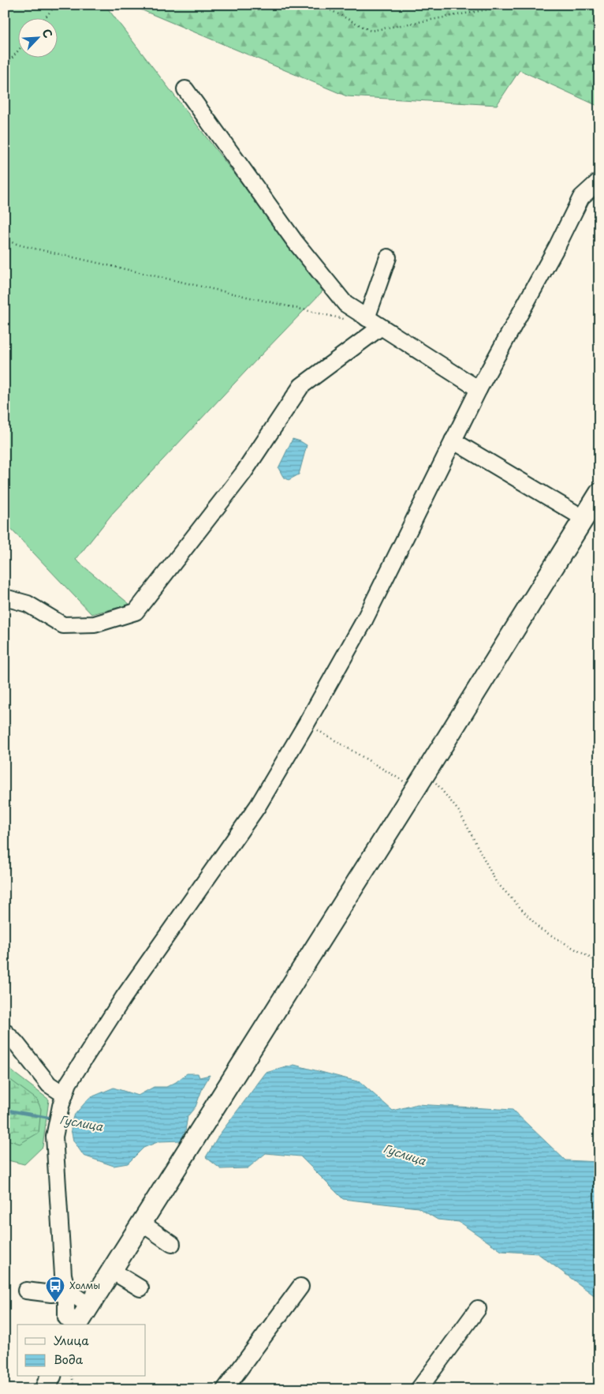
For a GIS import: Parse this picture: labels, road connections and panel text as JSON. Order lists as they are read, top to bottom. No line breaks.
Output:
{"water":["Гуслица"],"places":{"bus stop":["Холмы"]},"legend":["Улица","Вода"],"north":"top right"}
